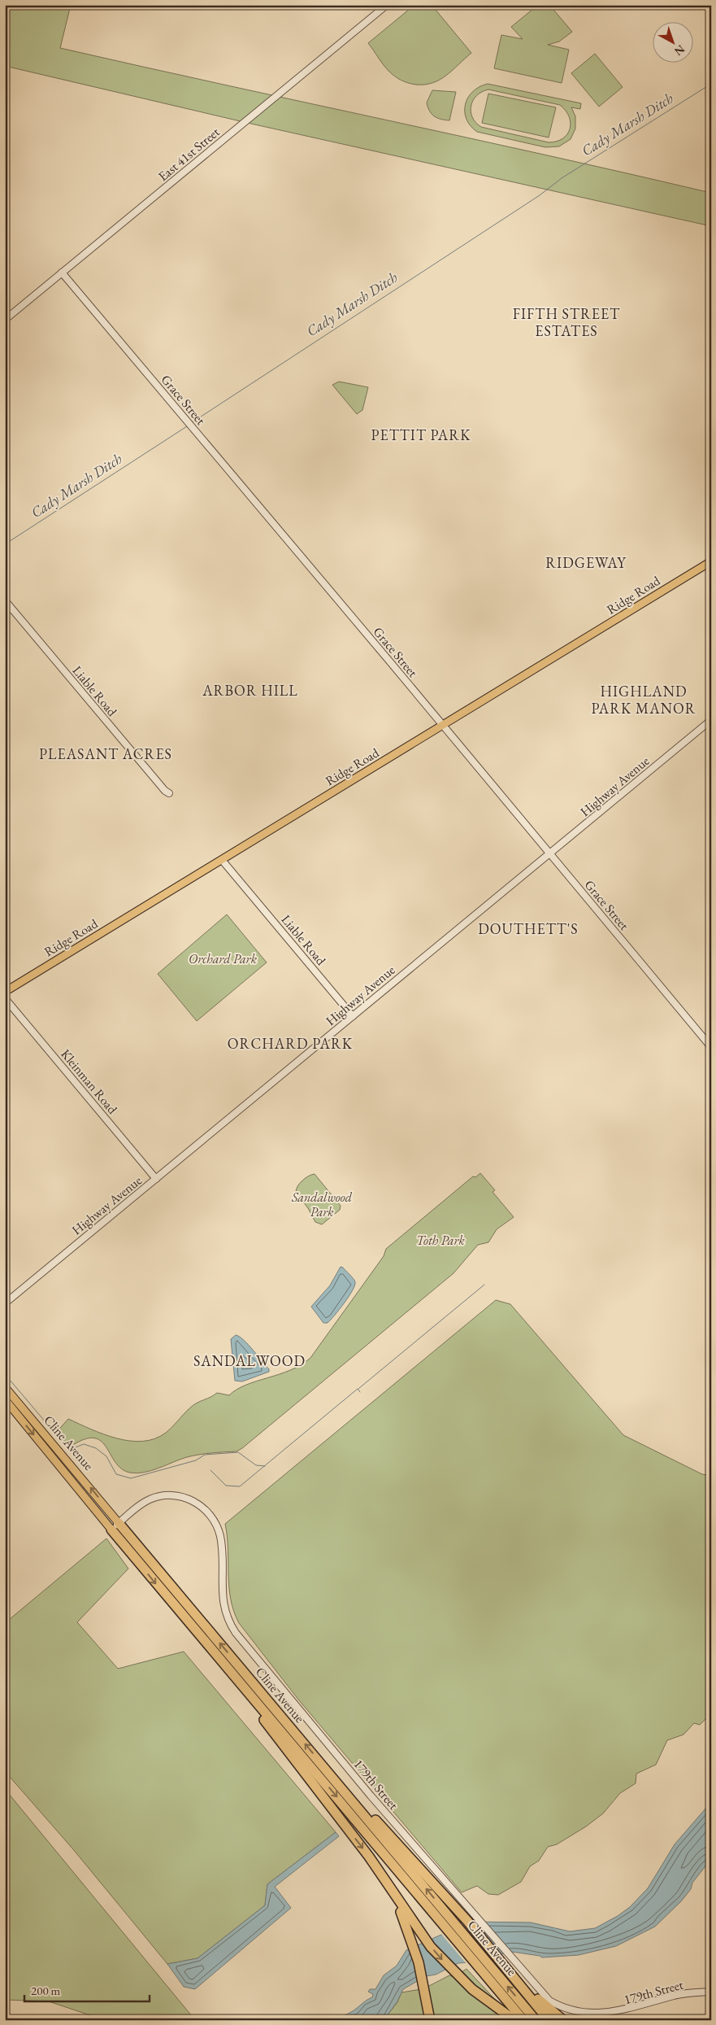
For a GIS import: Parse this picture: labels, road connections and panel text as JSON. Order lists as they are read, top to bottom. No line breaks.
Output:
{"streets":{"highway":["Cline Avenue"],"main road":["Ridge Road"],"street":["East 41st Street","Grace Street","Liable Road","Highway Avenue","Kleinman Road","179th Street"]},"crossings":[["East 41st Street","Grace Street"],["Grace Street","Ridge Road"],["Grace Street","Highway Avenue"],["Ridge Road","Liable Road"],["Liable Road","Highway Avenue"],["Highway Avenue","Kleinman Road"],["Cline Avenue","179th Street"]],"districts":["FIFTH STREET ESTATES","PETTIT PARK","RIDGEWAY","ARBOR HILL","HIGHLAND PARK MANOR","PLEASANT ACRES","DOUTHETT'S","ORCHARD PARK","SANDALWOOD"],"water":["Cady Marsh Ditch"],"parks":["Orchard Park","Sandalwood Park","Toth Park"],"scale_bar":"200 m","north":"bottom right"}
